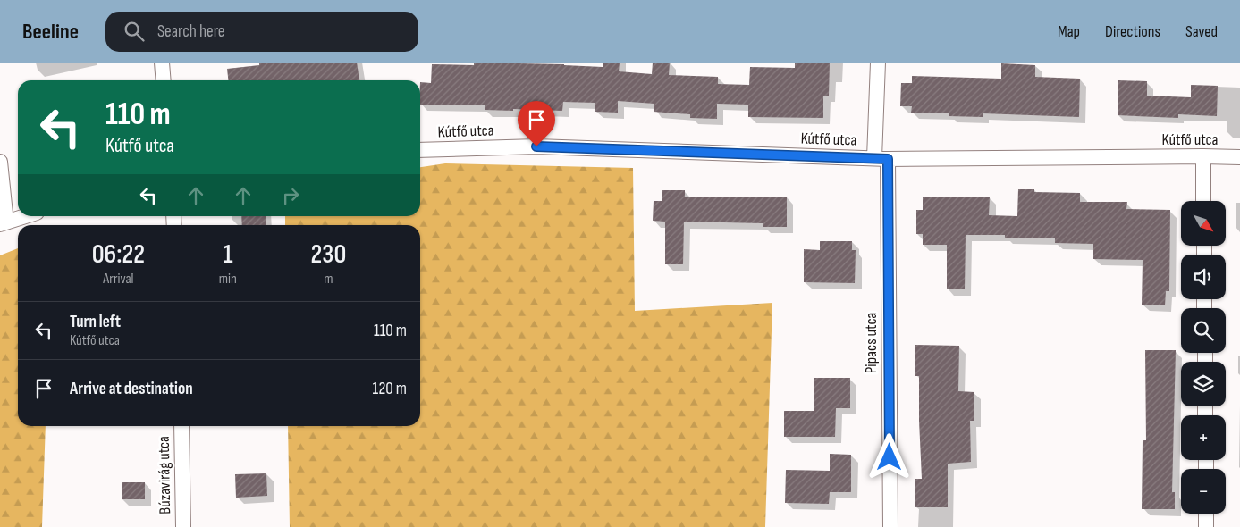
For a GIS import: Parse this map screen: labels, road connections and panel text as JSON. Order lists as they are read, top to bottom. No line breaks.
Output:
{"streets":{"street":["Kútfő utca","Pipacs utca","Búzavirág utca"]},"crossings":[["Kútfő utca","Pipacs utca"]],"north":"bottom right","page":{"header":"Beeline","search":"Search here","nav":["Map","Directions","Saved"],"turn":["110 m","Kútfő utca"],"map_buttons":["+","−"],"eta":["06:22","Arrival","1","min","230","m"],"list":[{"name":"Turn left","note":"Kútfő utca","value":"110 m"},{"name":"Arrive at destination","value":"120 m"}]}}
